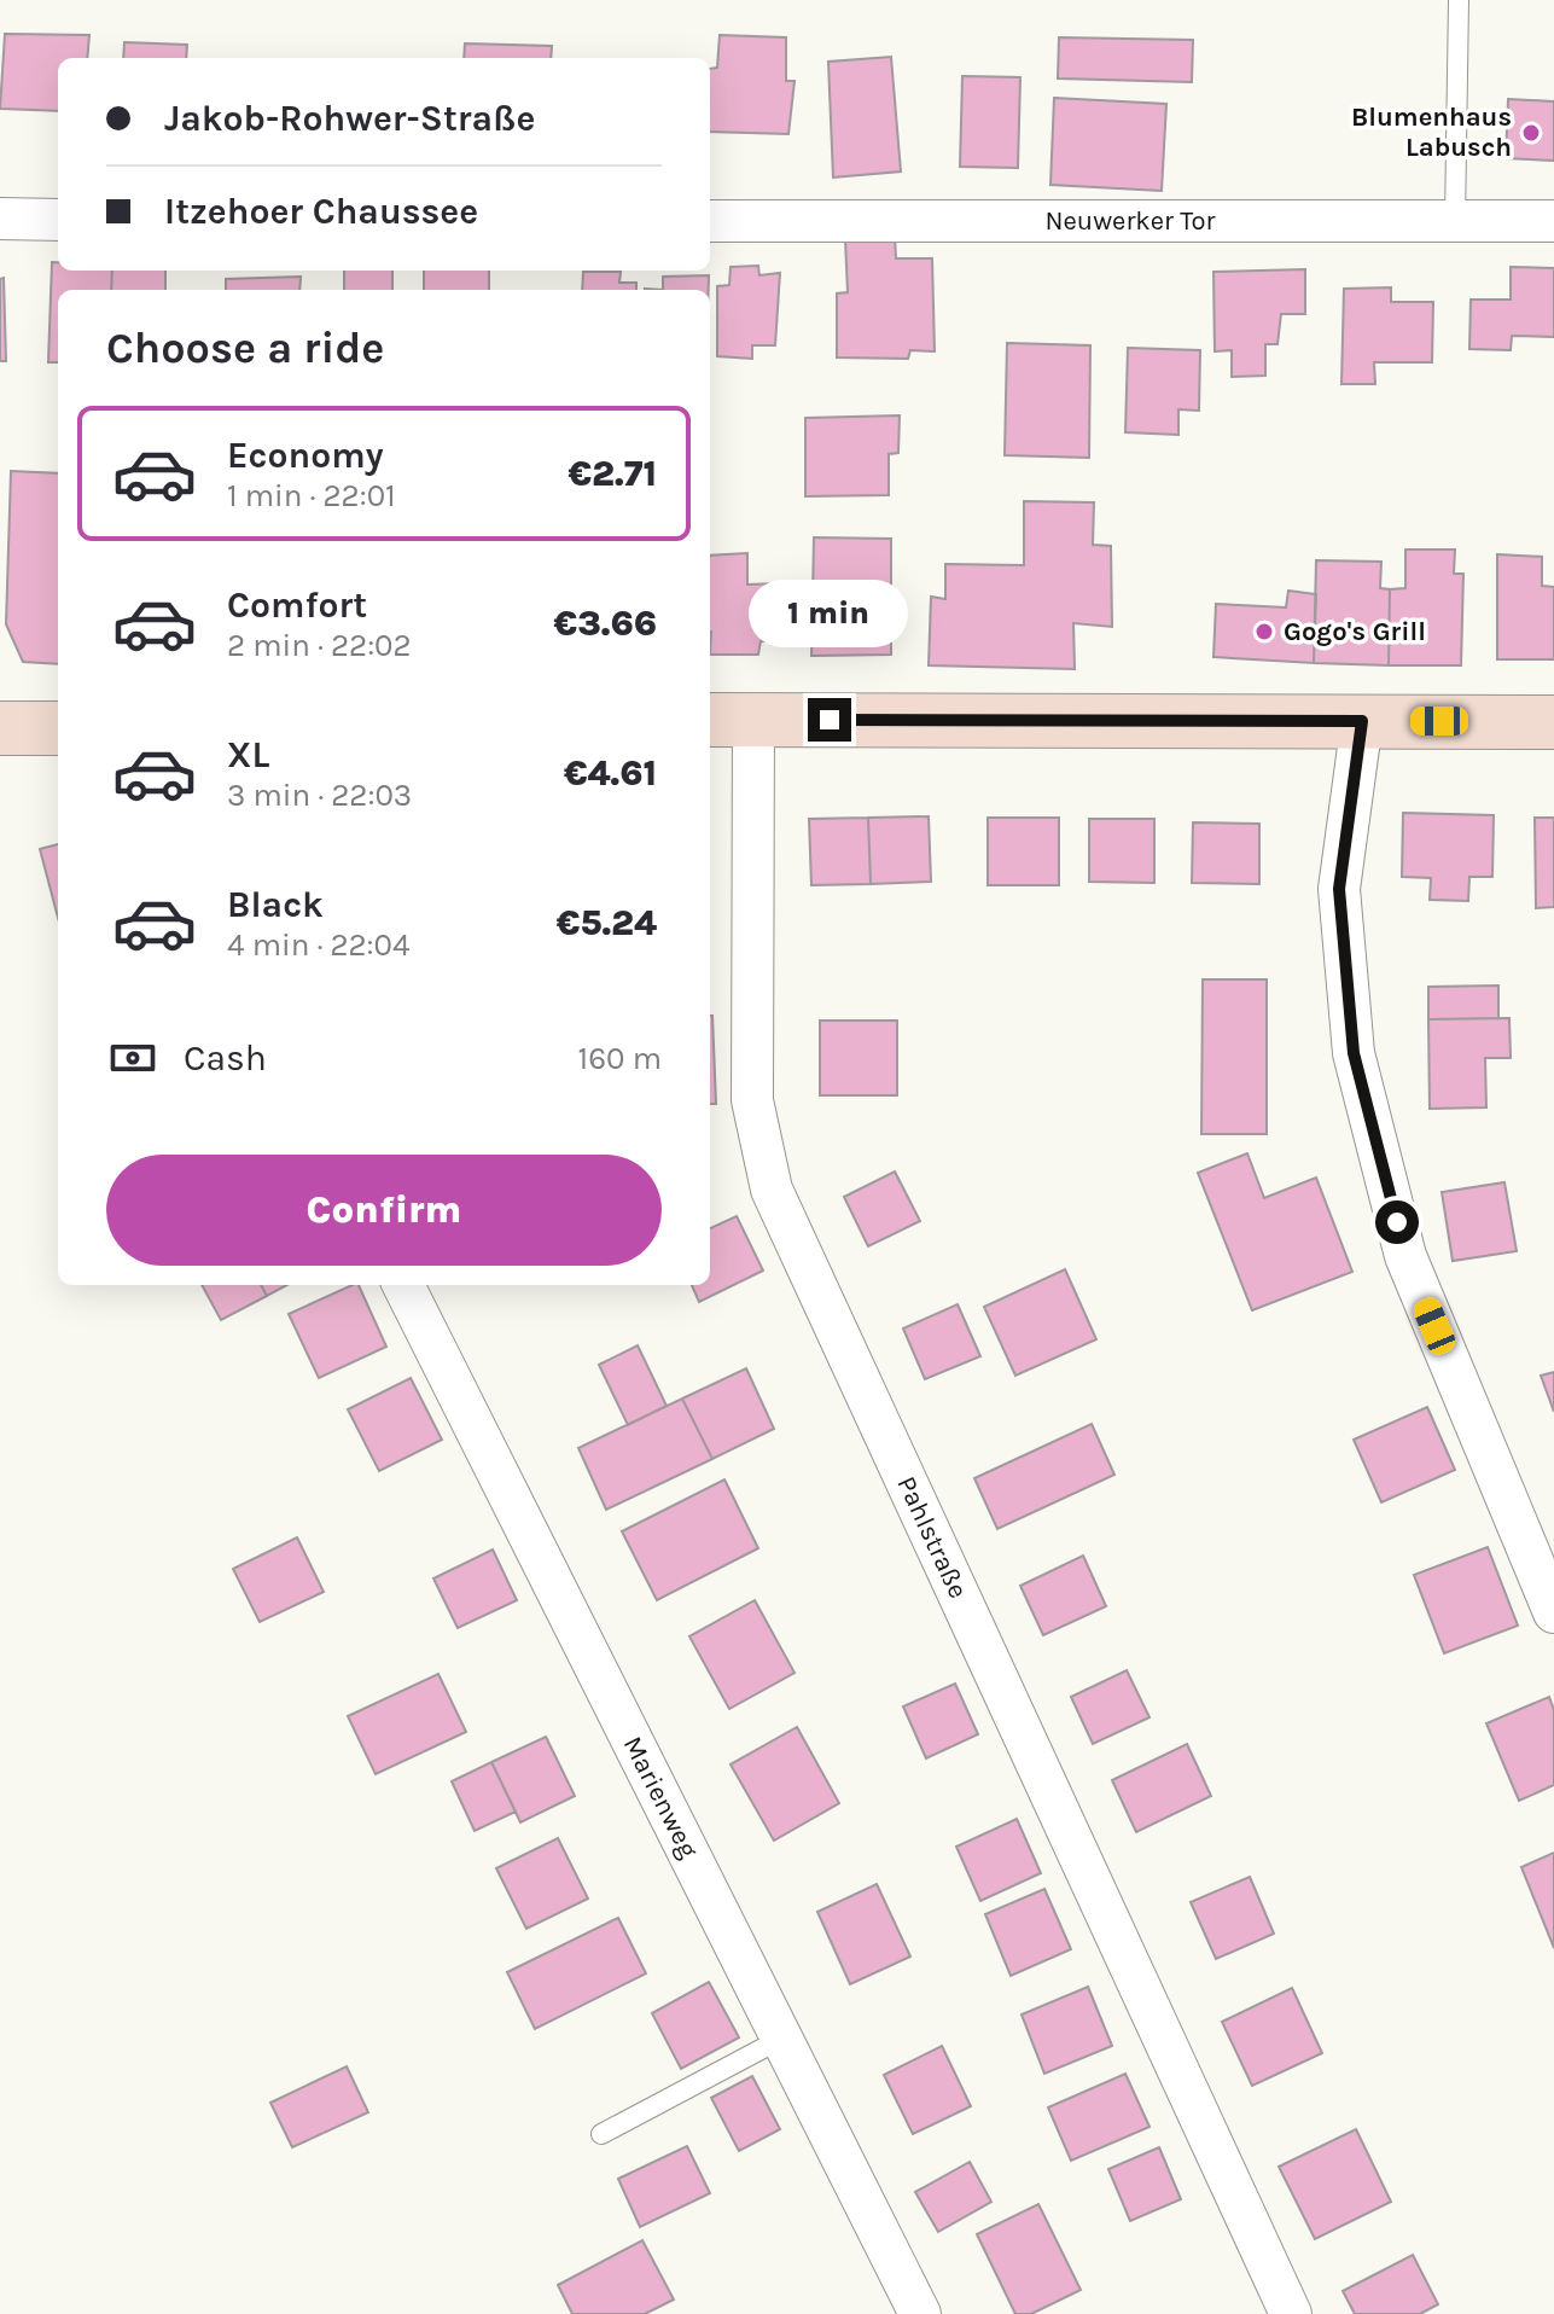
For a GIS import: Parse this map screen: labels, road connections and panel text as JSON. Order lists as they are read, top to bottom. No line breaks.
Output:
{"streets":{"street":["Neuwerker Tor","Pahlstraße","Marienweg"]},"places":["Blumenhaus Labusch","Gogo's Grill"],"page":{"banner":["Jakob-Rohwer-Straße","Itzehoer Chaussee"],"heading":"Choose a ride","list":[{"name":"Economy","note":"1 min · 22:01","value":"€2.71"},{"name":"Comfort","note":"2 min · 22:02","value":"€3.66"},{"name":"XL","note":"3 min · 22:03","value":"€4.61"},{"name":"Black","note":"4 min · 22:04","value":"€5.24"}],"bubble":"1 min","pay":["Cash","160 m"],"buttons":"Confirm"}}
